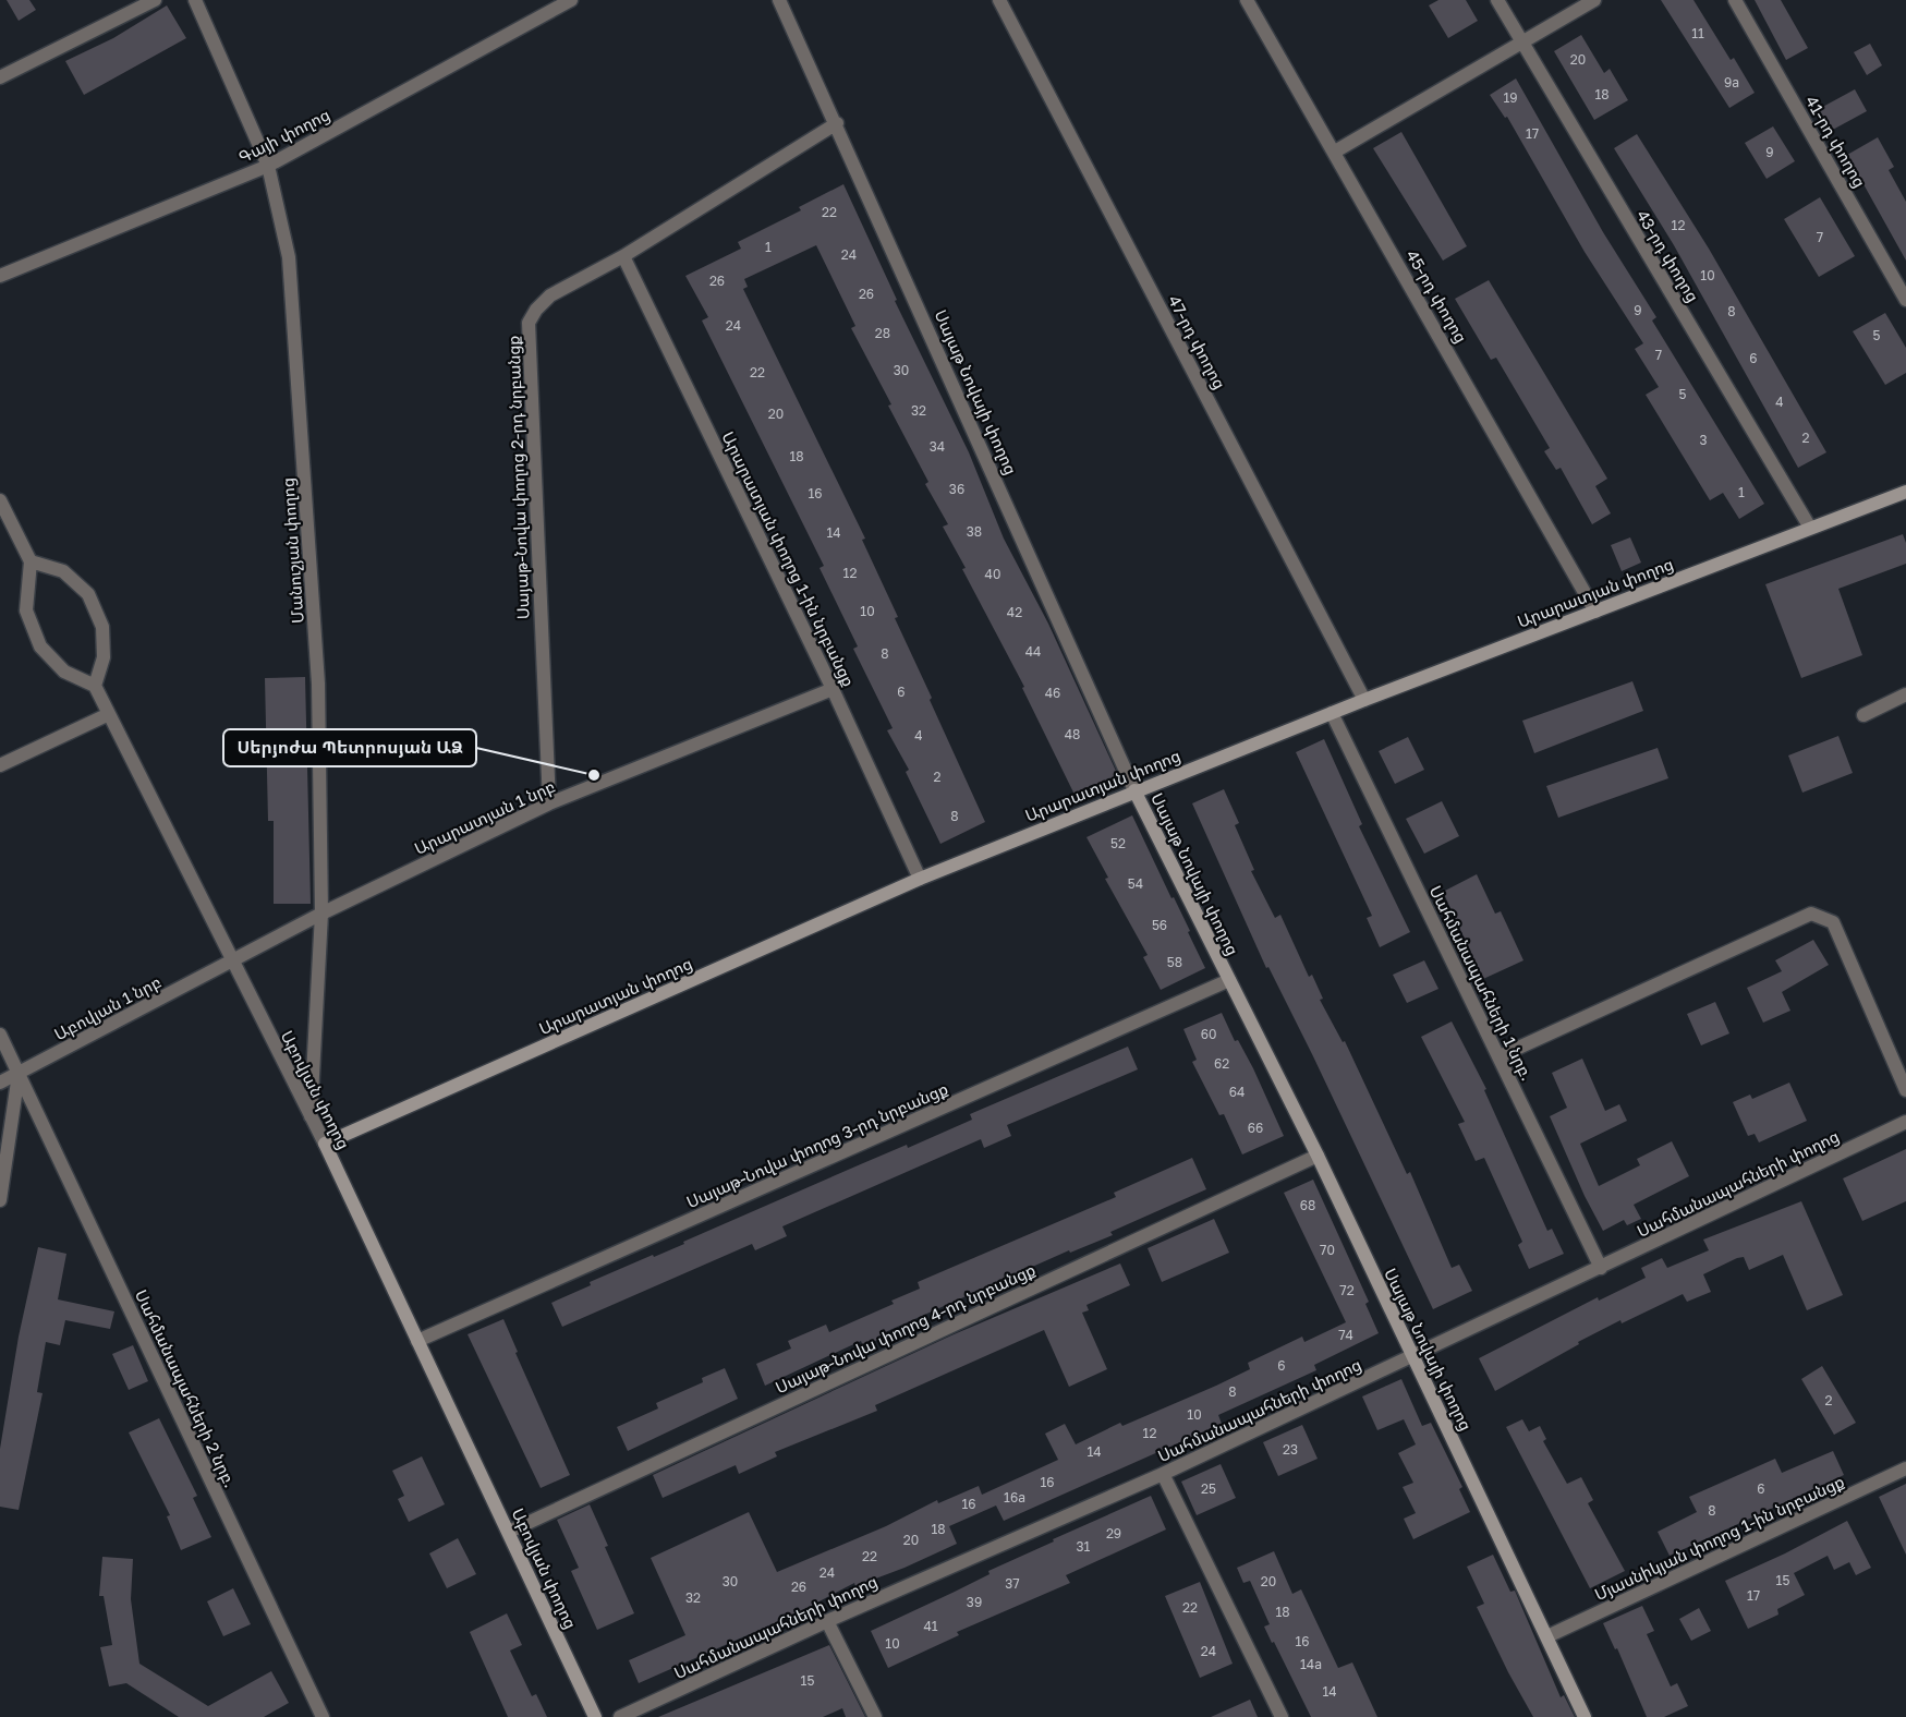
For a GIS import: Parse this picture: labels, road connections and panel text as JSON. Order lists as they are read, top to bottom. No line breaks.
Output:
{"streets":{"main road":["Սայաթ Նովայի փողոց","Արարատյան փողոց","Աբովյան փողոց"],"street":["Գայի փողոց","41-րդ փողոց","43-րդ փողոց","45-րդ փողոց","47-րդ փողոց","Սայաթ-Նովա փողոց 2-րդ նրբանցք","Մանուշյան փողոց","Արարատյան փողոց 1-ին նրբանցք","Արարատյան 1 նրբ","Սահմանապահների 1 նրբ.","Աբովյան 1 նրբ","Սայաթ-Նովա փողոց 3-րդ նրբանցք","Սահմանապահների փողոց","Սայաթ-Նովա փողոց 4-րդ նրբանցք","Սահմանապահների 2 նրբ.","Մյասնիկյան փողոց 1-ին նրբանցք"]},"crossings":[["Գայի փողոց","Մանուշյան փողոց"],["43-րդ փողոց","Արարատյան փողոց"],["45-րդ փողոց","Արարատյան փողոց"],["47-րդ փողոց","Արարատյան փողոց"],["Սայաթ Նովայի փողոց","Սայաթ-Նովա փողոց 2-րդ նրբանցք"],["Սայաթ Նովայի փողոց","Արարատյան փողոց"],["Սայաթ Նովայի փողոց","Սայաթ-Նովա փողոց 3-րդ նրբանցք"],["Սայաթ Նովայի փողոց","Սահմանապահների փողոց"],["Սայաթ Նովայի փողոց","Սայաթ-Նովա փողոց 4-րդ նրբանցք"],["Սայաթ Նովայի փողոց","Մյասնիկյան փողոց 1-ին նրբանցք"],["Սայաթ-Նովա փողոց 2-րդ նրբանցք","Արարատյան փողոց 1-ին նրբանցք"],["Սայաթ-Նովա փողոց 2-րդ նրբանցք","Արարատյան 1 նրբ"],["Մանուշյան փողոց","Արարատյան 1 նրբ"],["Մանուշյան փողոց","Աբովյան փողոց"],["Արարատյան փողոց 1-ին նրբանցք","Արարատյան փողոց"],["Արարատյան փողոց 1-ին նրբանցք","Արարատյան 1 նրբ"],["Արարատյան փողոց","Սահմանապահների 1 նրբ."],["Արարատյան փողոց","Աբովյան փողոց"],["Արարատյան 1 նրբ","Աբովյան 1 նրբ"],["Արարատյան 1 նրբ","Աբովյան փողոց"],["Սահմանապահների 1 նրբ.","Սահմանապահների փողոց"],["Աբովյան 1 նրբ","Աբովյան փողոց"],["Աբովյան 1 նրբ","Սահմանապահների 2 նրբ."],["Աբովյան փողոց","Սայաթ-Նովա փողոց 3-րդ նրբանցք"],["Աբովյան փողոց","Սայաթ-Նովա փողոց 4-րդ նրբանցք"]],"places":["Սերյոժա Պետրոսյան ԱՁ"],"house_numbers":["11","20","9a","18","19","17","9","22","12","7","1","24","10","26","26","9","8","24","28","5","7","6","30","22","5","4","32","20","2","3","34","18","36","1","16","38","14","12","40","10","42","44","8","6","46","48","4","2","8","52","54","56","58","60","62","64","66","68","70","72","74","6","8","2","10","12","23","14","16","25","6","16a","16","8","18","29","20","31","22","24","15","30","20","37","26","17","32","39","22","18","41","16","10","24","14a","15","14"]}
